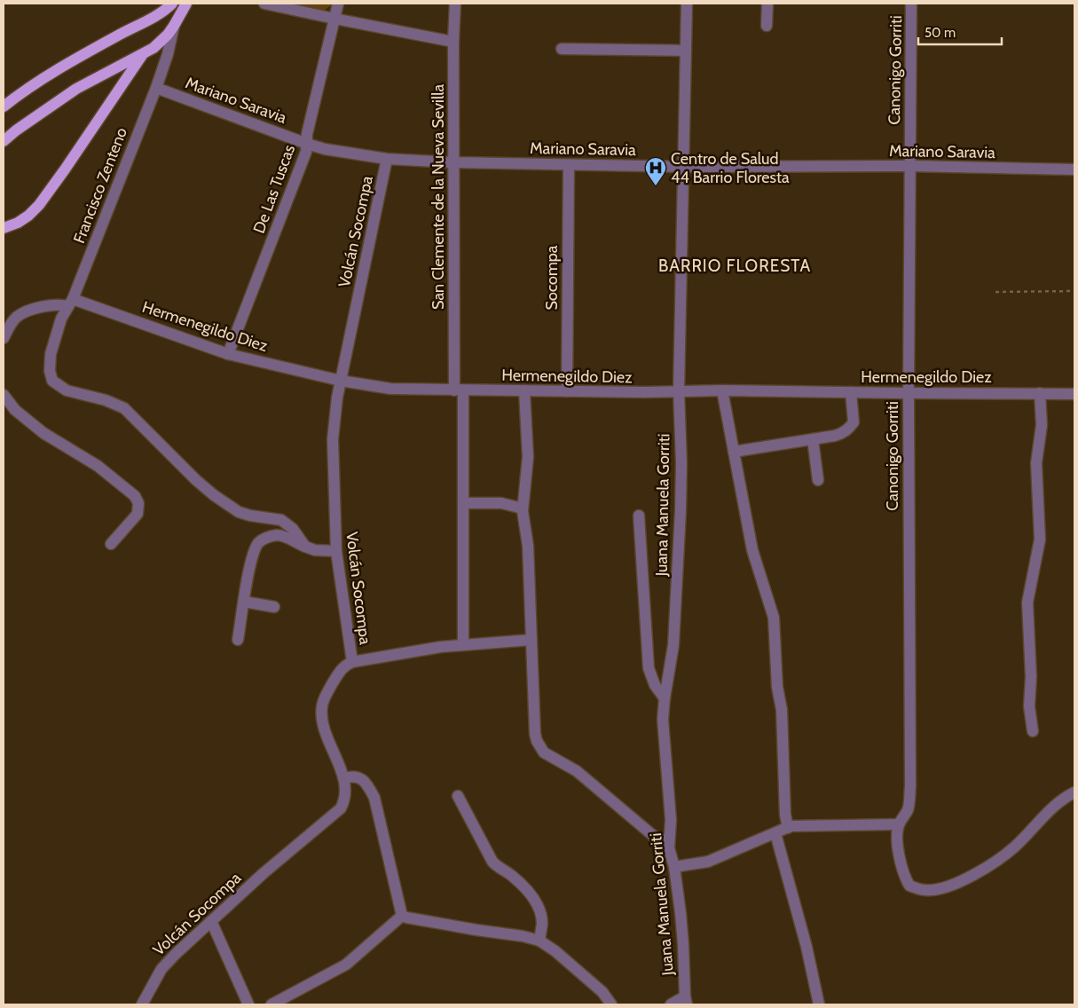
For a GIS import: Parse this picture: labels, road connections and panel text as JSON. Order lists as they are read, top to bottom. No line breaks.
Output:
{"streets":{"street":["Canonigo Gorriti","Mariano Saravia","Francisco Zenteno","De Las Tuscas","San Clemente de la Nueva Sevilla","Volcán Socompa","Socompa","Hermenegildo Diez","Juana Manuela Gorriti"]},"crossings":[["Canonigo Gorriti","Mariano Saravia"],["Canonigo Gorriti","Hermenegildo Diez"],["Mariano Saravia","Francisco Zenteno"],["Mariano Saravia","De Las Tuscas"],["Mariano Saravia","San Clemente de la Nueva Sevilla"],["Mariano Saravia","Volcán Socompa"],["Mariano Saravia","Socompa"],["Mariano Saravia","Juana Manuela Gorriti"],["Francisco Zenteno","Hermenegildo Diez"],["De Las Tuscas","Hermenegildo Diez"],["San Clemente de la Nueva Sevilla","Hermenegildo Diez"],["Volcán Socompa","Hermenegildo Diez"],["Socompa","Hermenegildo Diez"],["Hermenegildo Diez","Juana Manuela Gorriti"]],"districts":["BARRIO FLORESTA"],"places":{"hospital":["Centro de Salud 44 Barrio Floresta"]},"scale_bar":"50 m"}
